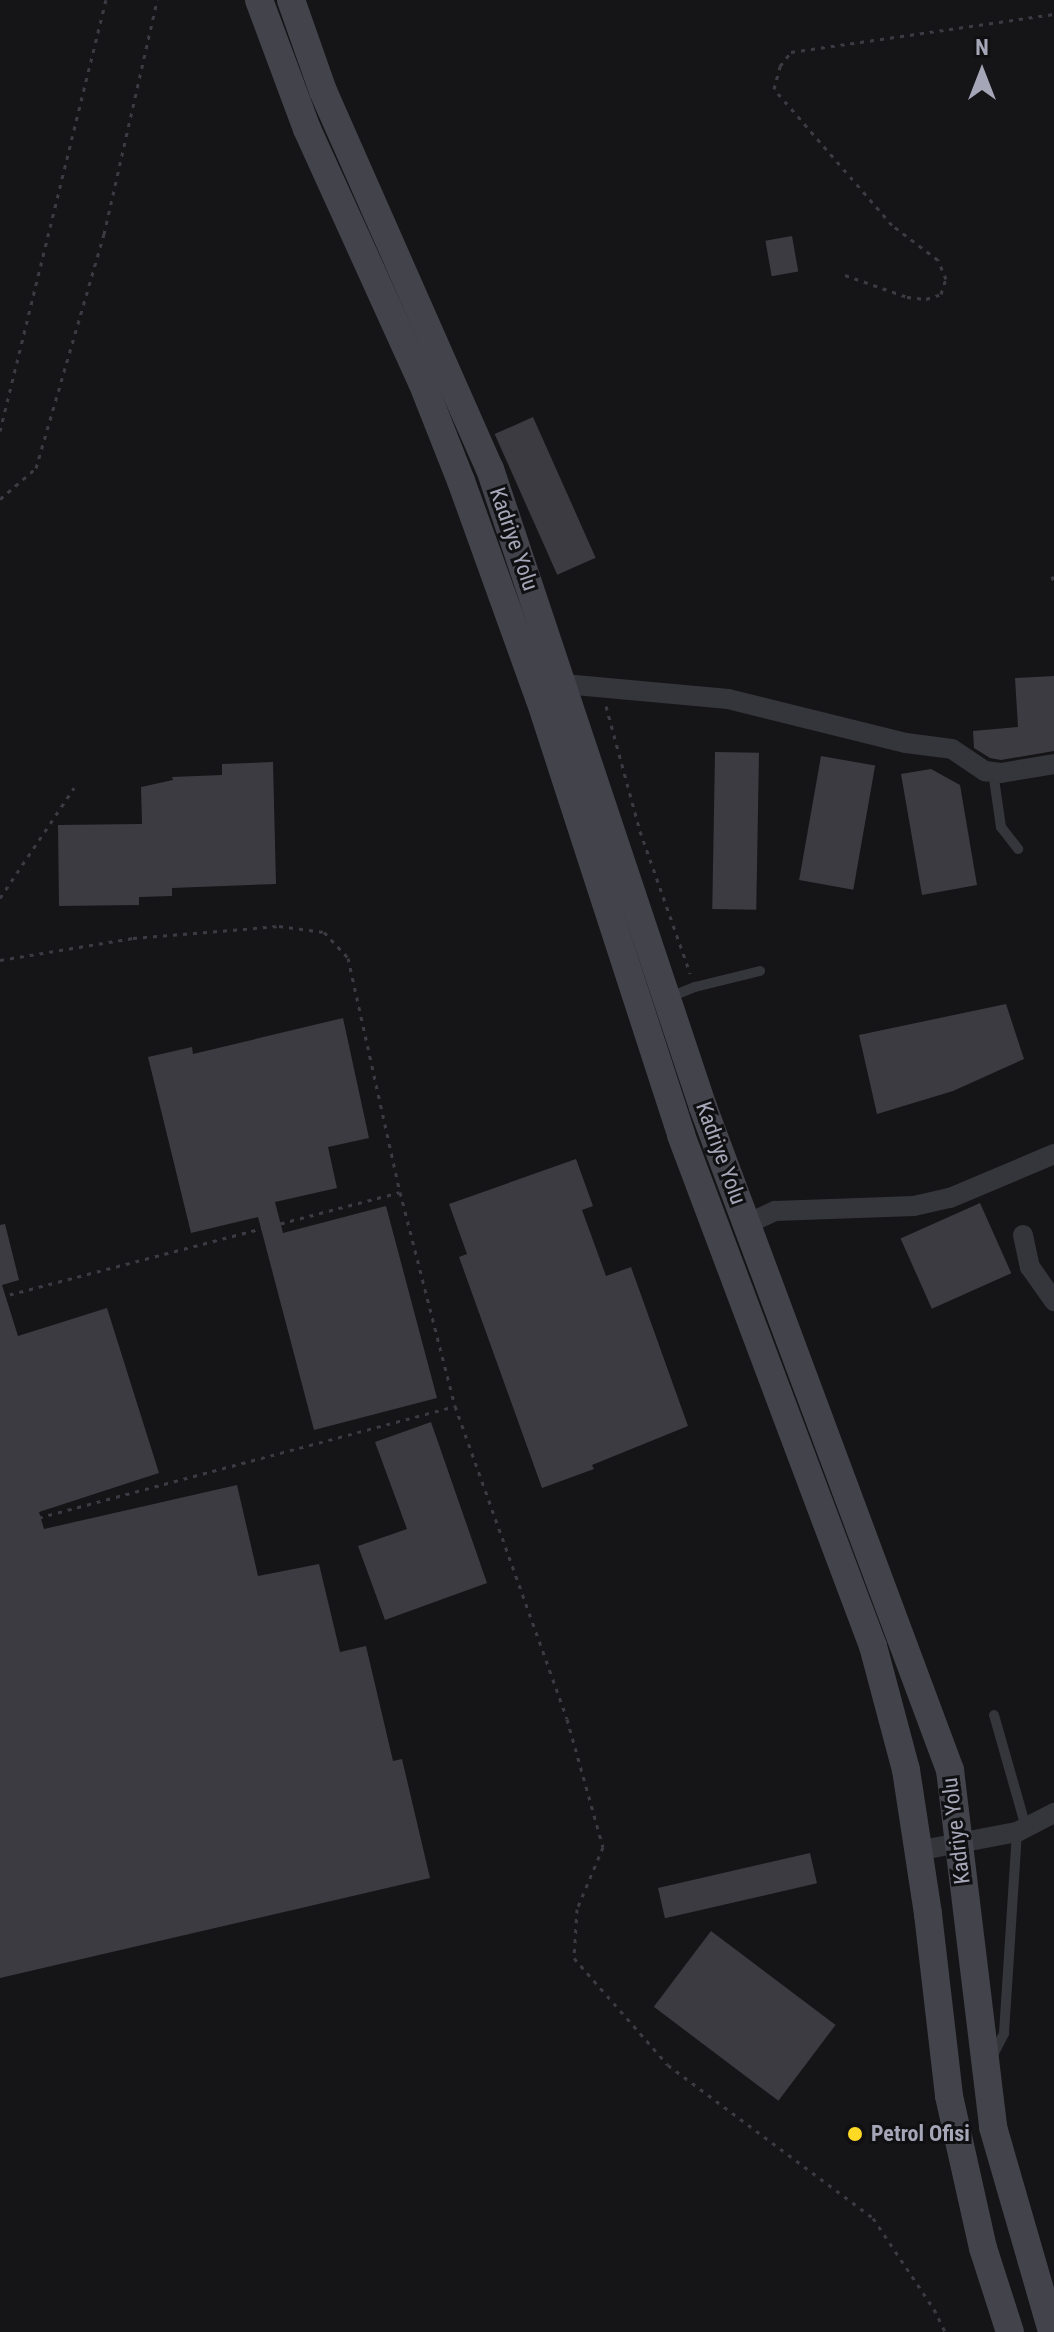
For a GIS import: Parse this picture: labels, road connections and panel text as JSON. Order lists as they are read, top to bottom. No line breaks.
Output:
{"streets":{"main road":["Kadriye Yolu"]},"places":["Petrol Ofisi"],"north":"top"}
